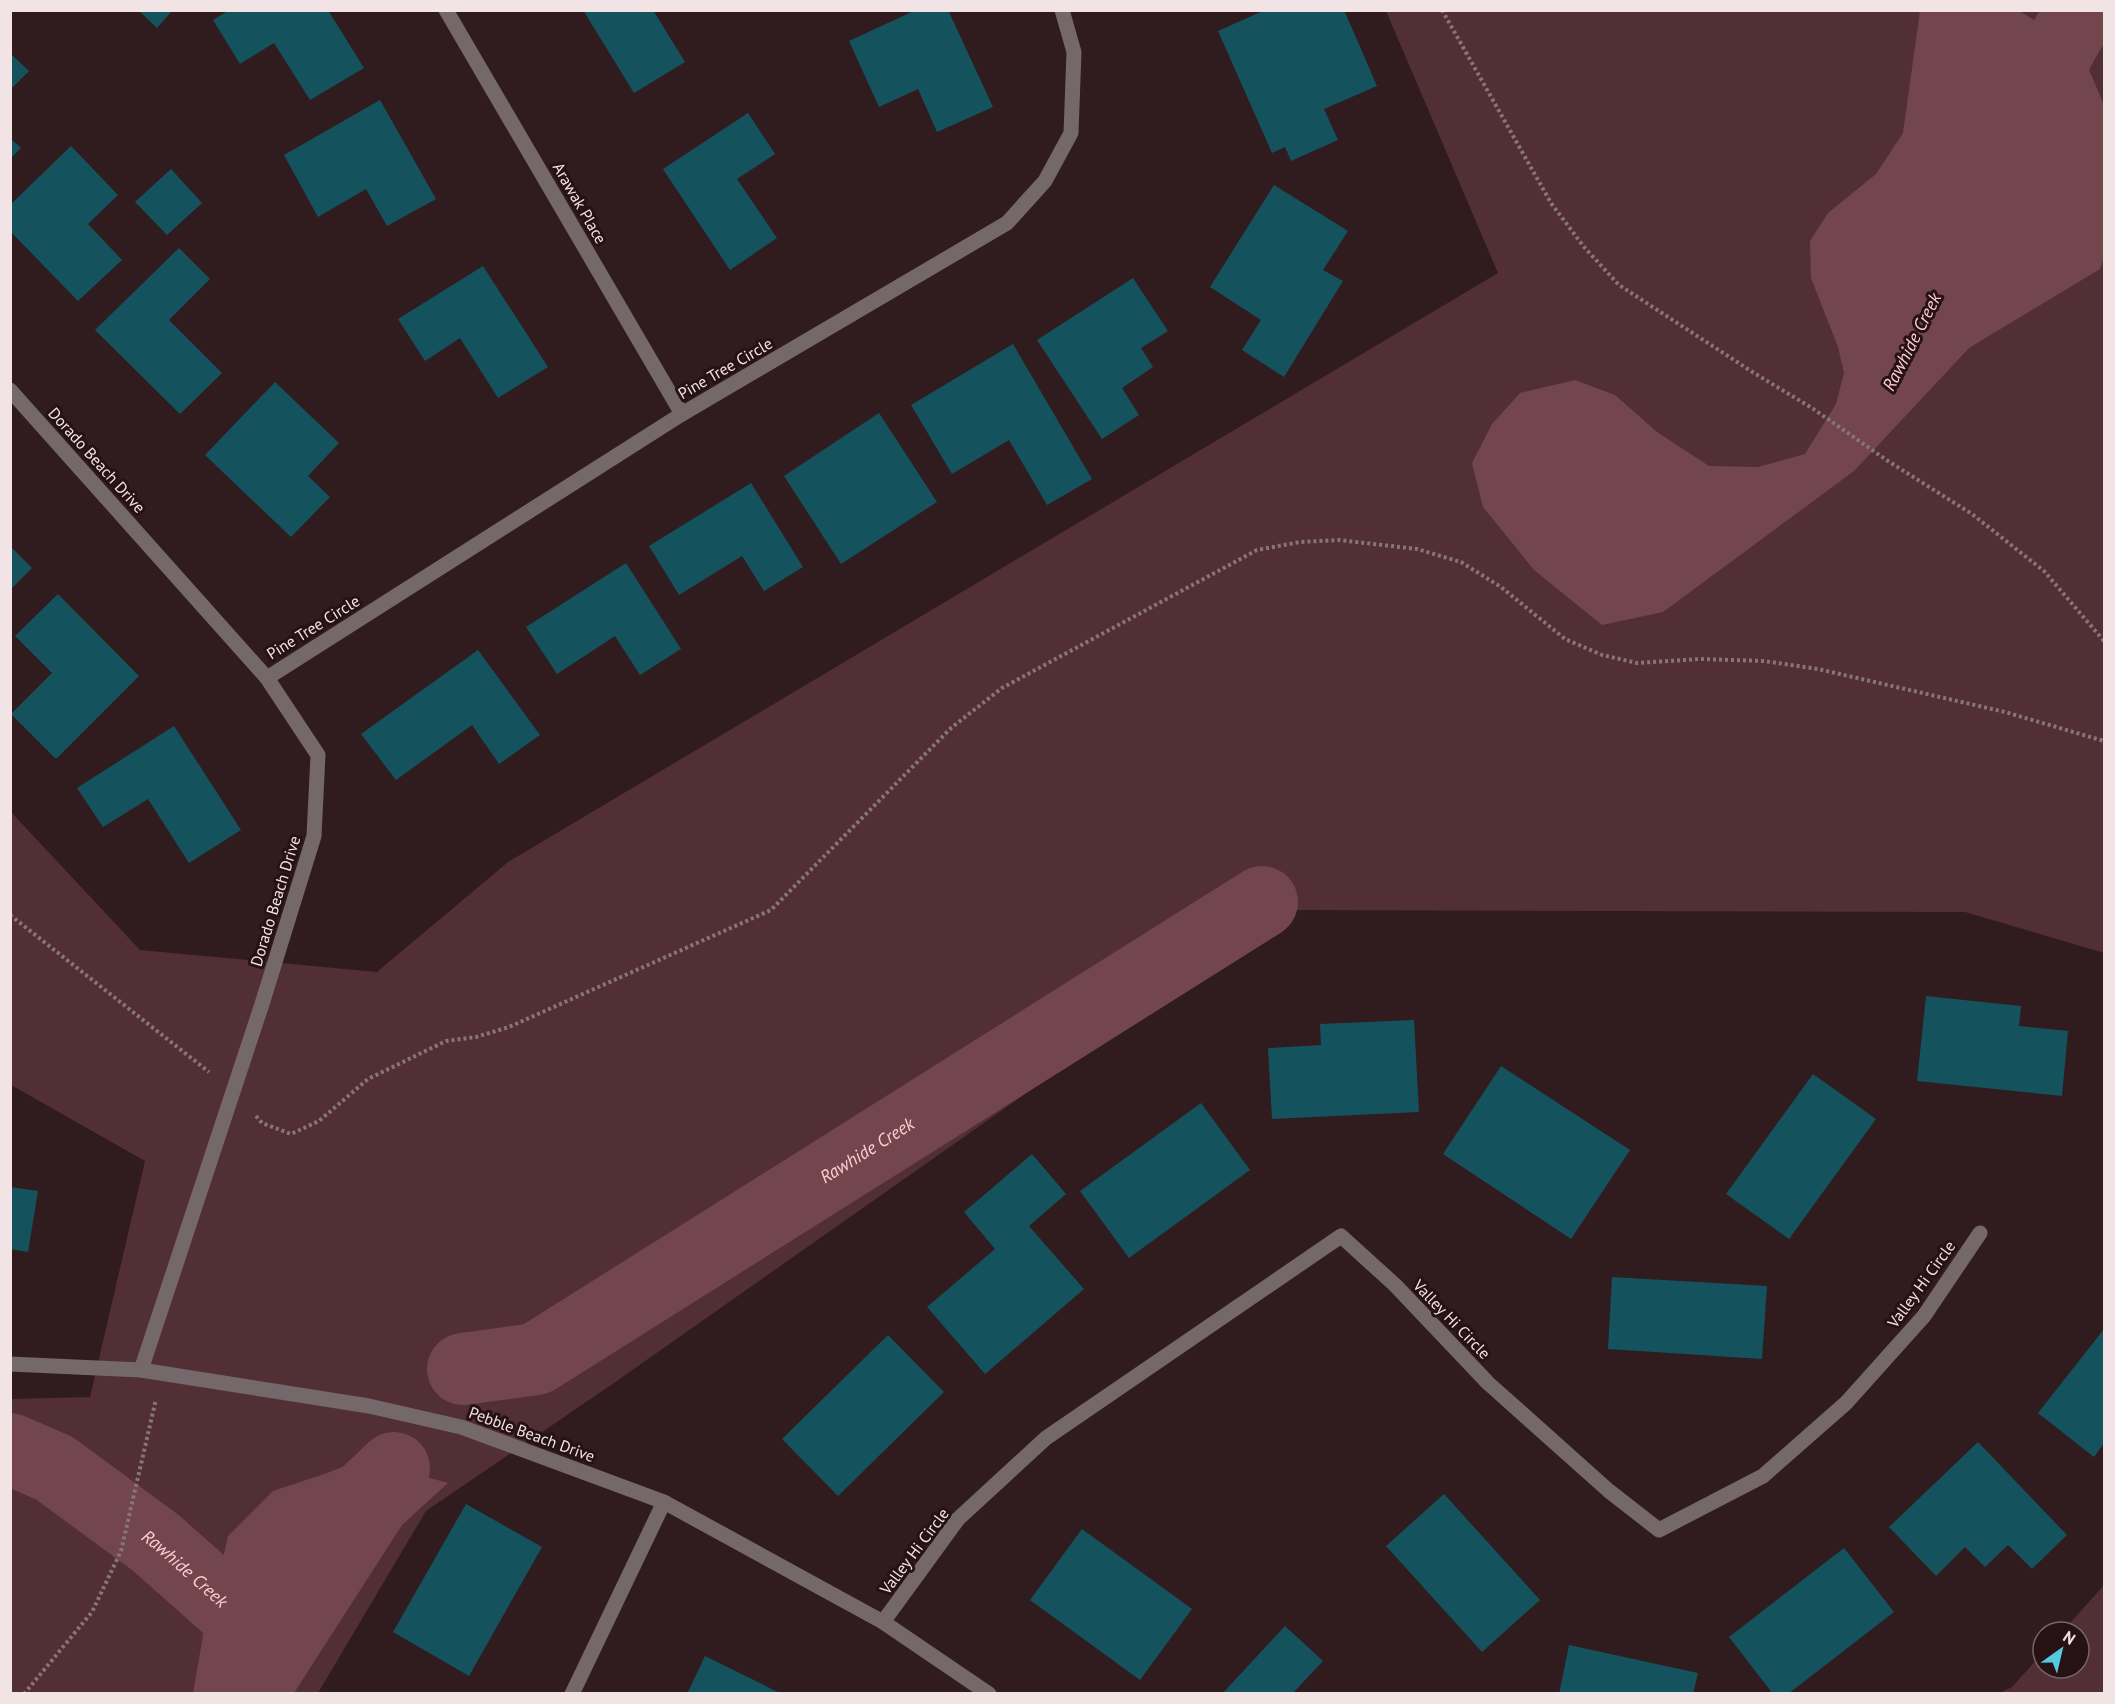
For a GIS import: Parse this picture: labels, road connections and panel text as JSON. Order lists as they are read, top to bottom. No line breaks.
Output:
{"streets":{"street":["Arawak Place","Pine Tree Circle","Dorado Beach Drive","Valley Hi Circle","Pebble Beach Drive"]},"crossings":[["Arawak Place","Pine Tree Circle"],["Pine Tree Circle","Dorado Beach Drive"],["Dorado Beach Drive","Pebble Beach Drive"],["Valley Hi Circle","Pebble Beach Drive"]],"water":["Rawhide Creek"],"north":"top right"}
